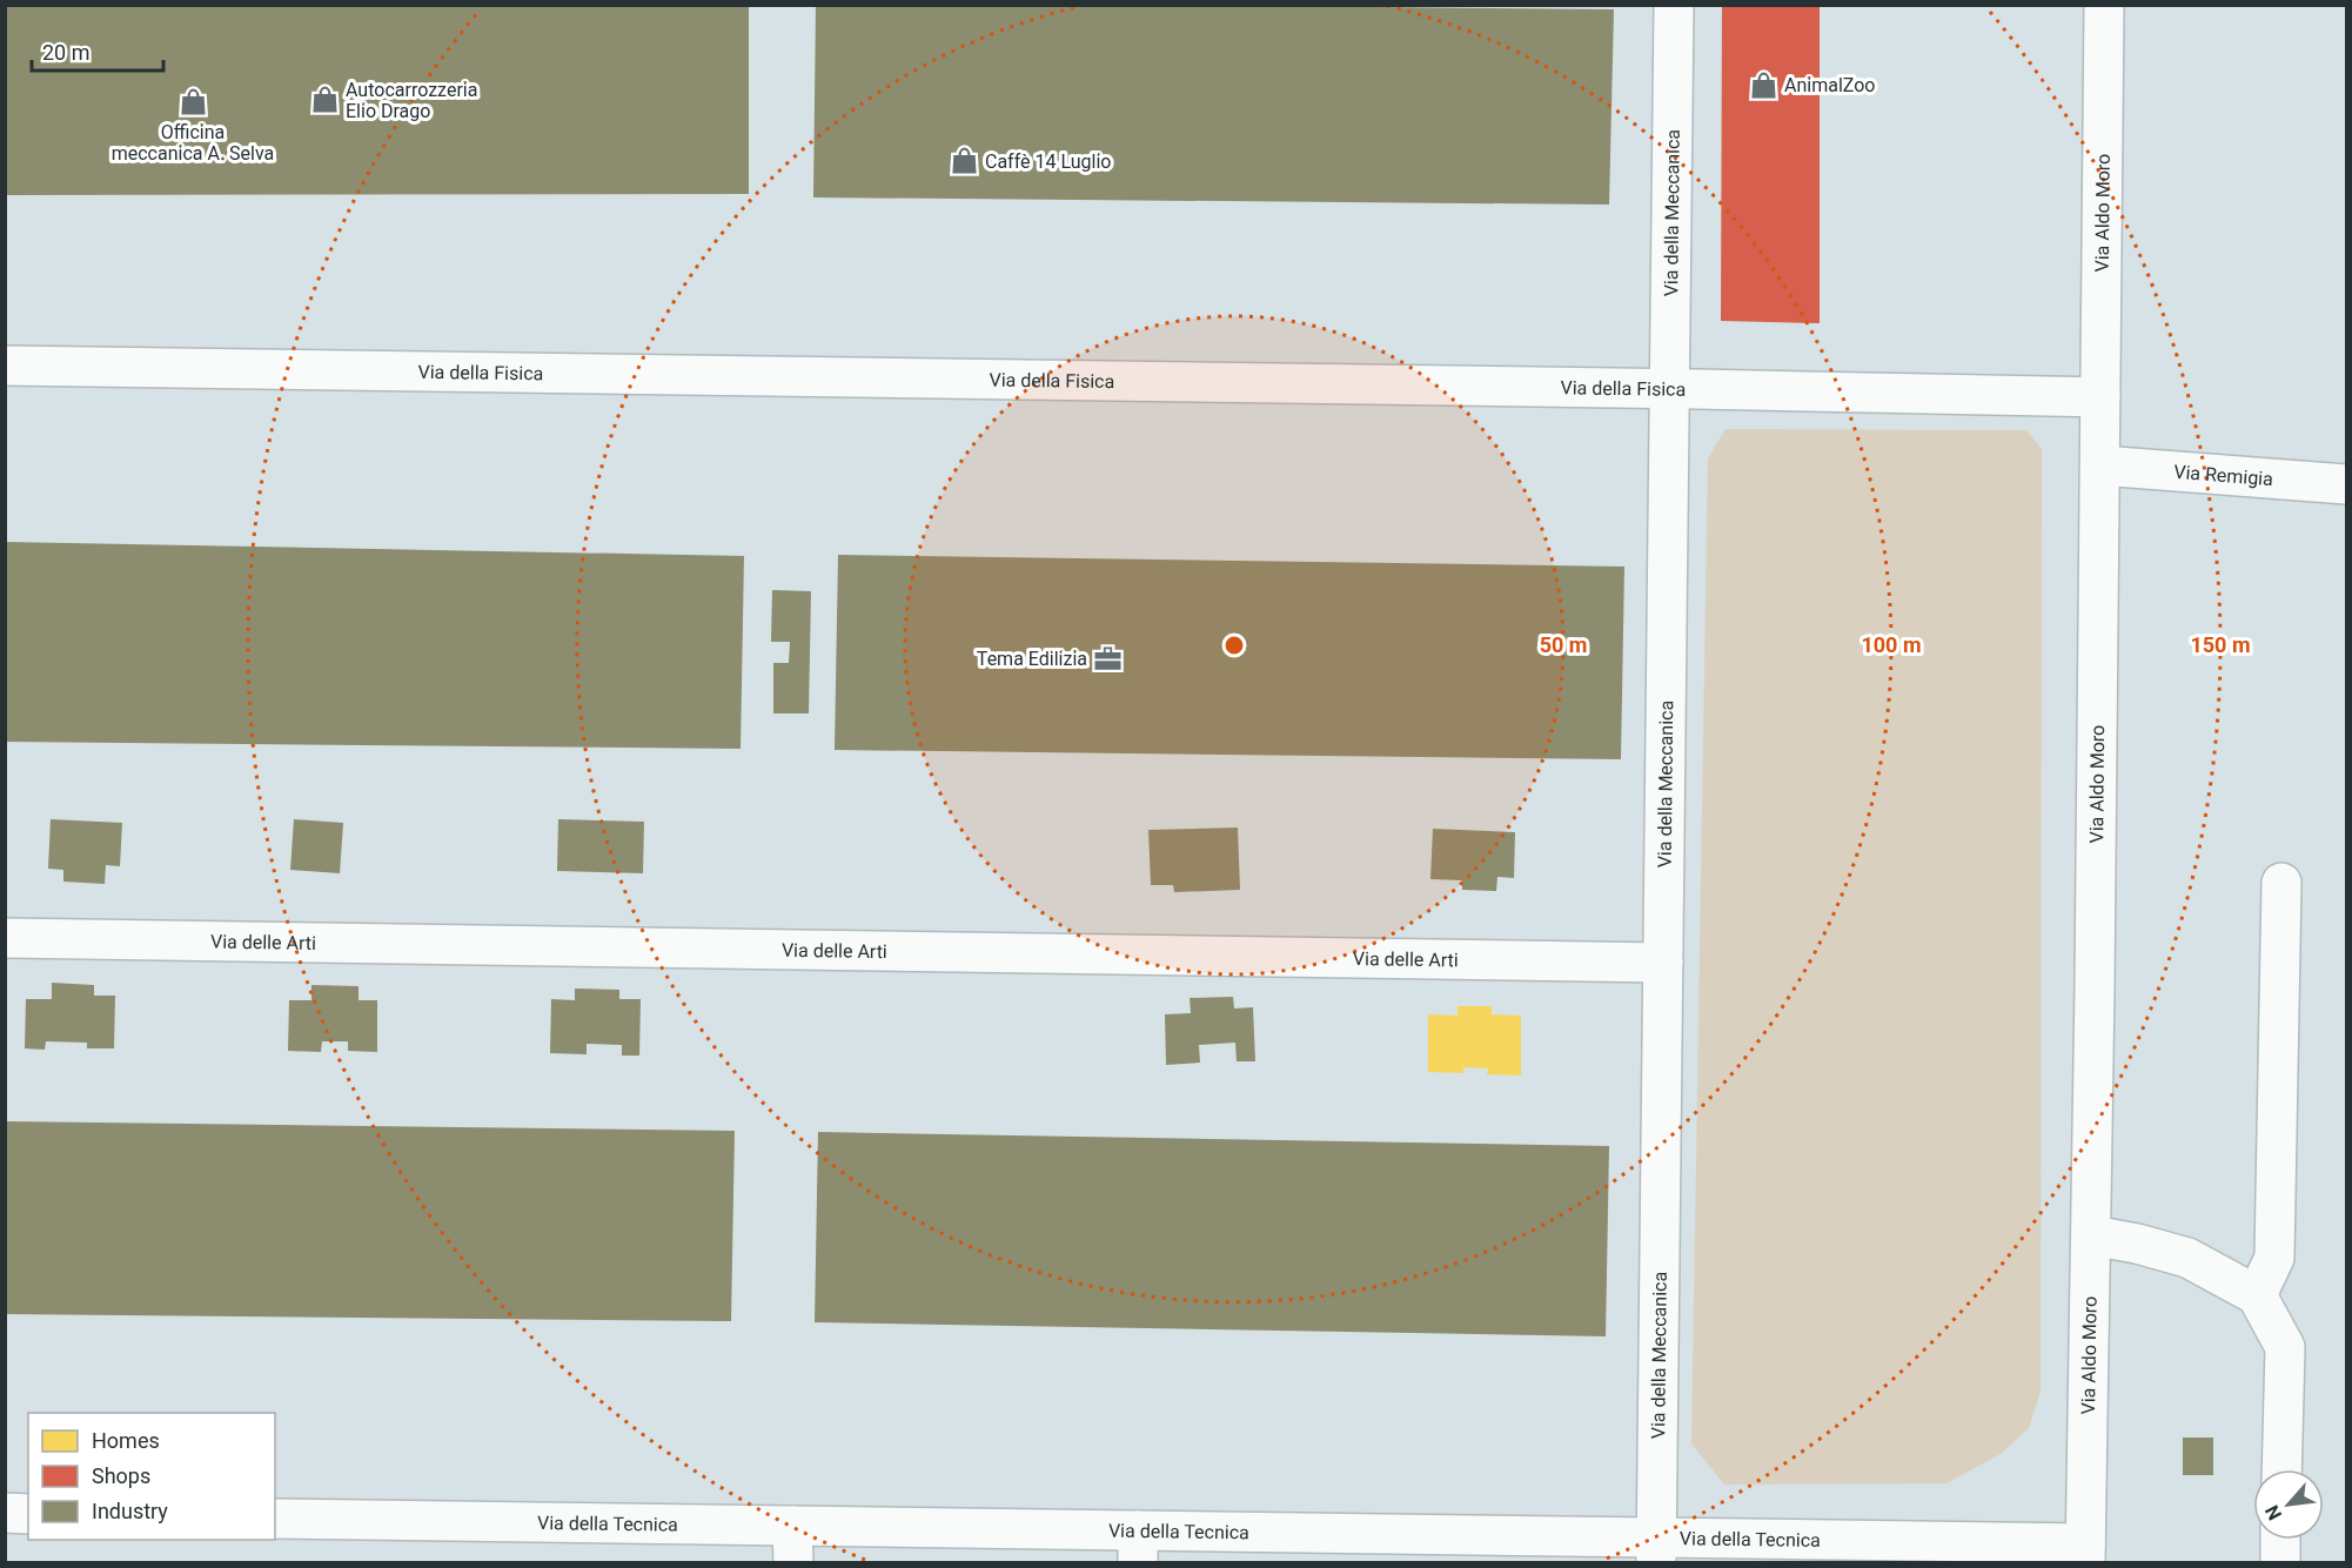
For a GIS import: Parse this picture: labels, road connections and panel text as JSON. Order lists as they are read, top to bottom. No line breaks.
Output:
{"streets":{"street":["Via della Meccanica","Via Aldo Moro","Via della Fisica","Via Remigia","Via delle Arti","Via della Tecnica"]},"crossings":[["Via della Meccanica","Via della Fisica"],["Via della Meccanica","Via delle Arti"],["Via della Meccanica","Via della Tecnica"],["Via Aldo Moro","Via della Fisica"],["Via Aldo Moro","Via Remigia"],["Via Aldo Moro","Via della Tecnica"]],"places":{"shop":["AnimalZoo","Autocarrozzeria Elio Drago","Officina meccanica A. Selva","Caffè 14 Luglio"],"office":["Tema Edilizia"]},"legend":["Homes","Shops","Industry"],"scale_bar":"20 m","north":"bottom left","rings":["50 m","100 m","150 m"]}
